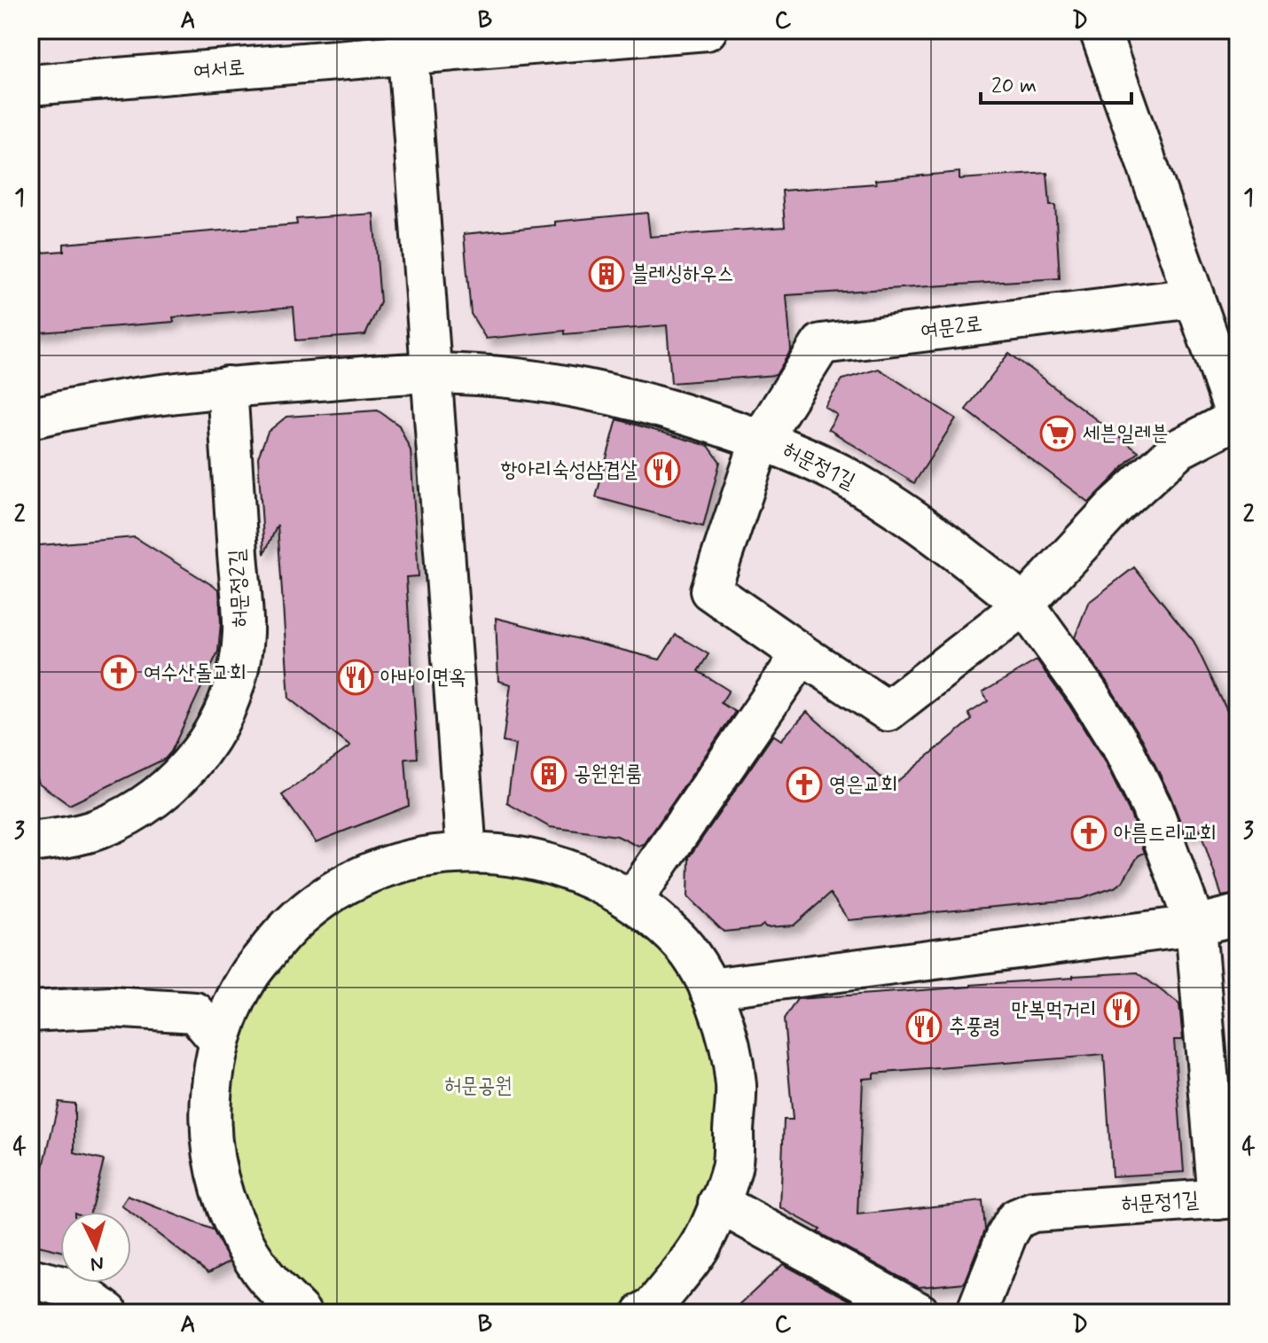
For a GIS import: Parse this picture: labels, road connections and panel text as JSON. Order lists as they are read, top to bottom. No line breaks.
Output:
{"streets":{"street":["여서로","여문2로","허문정1길","허문정2길"]},"crossings":[["여문2로","허문정1길"]],"parks":["허문공원"],"places":{"building":["블레싱하우스","공원원룸"],"supermarket":["세븐일레븐"],"restaurant":["항아리숙성삼겹살","아바이면옥","만복먹거리","추풍령"],"church":["여수산돌교회","영은교회","아름드리교회"]},"scale_bar":"20 m","north":"bottom","grid":{"columns":["A","B","C","D"],"rows":["1","2","3","4"]}}
